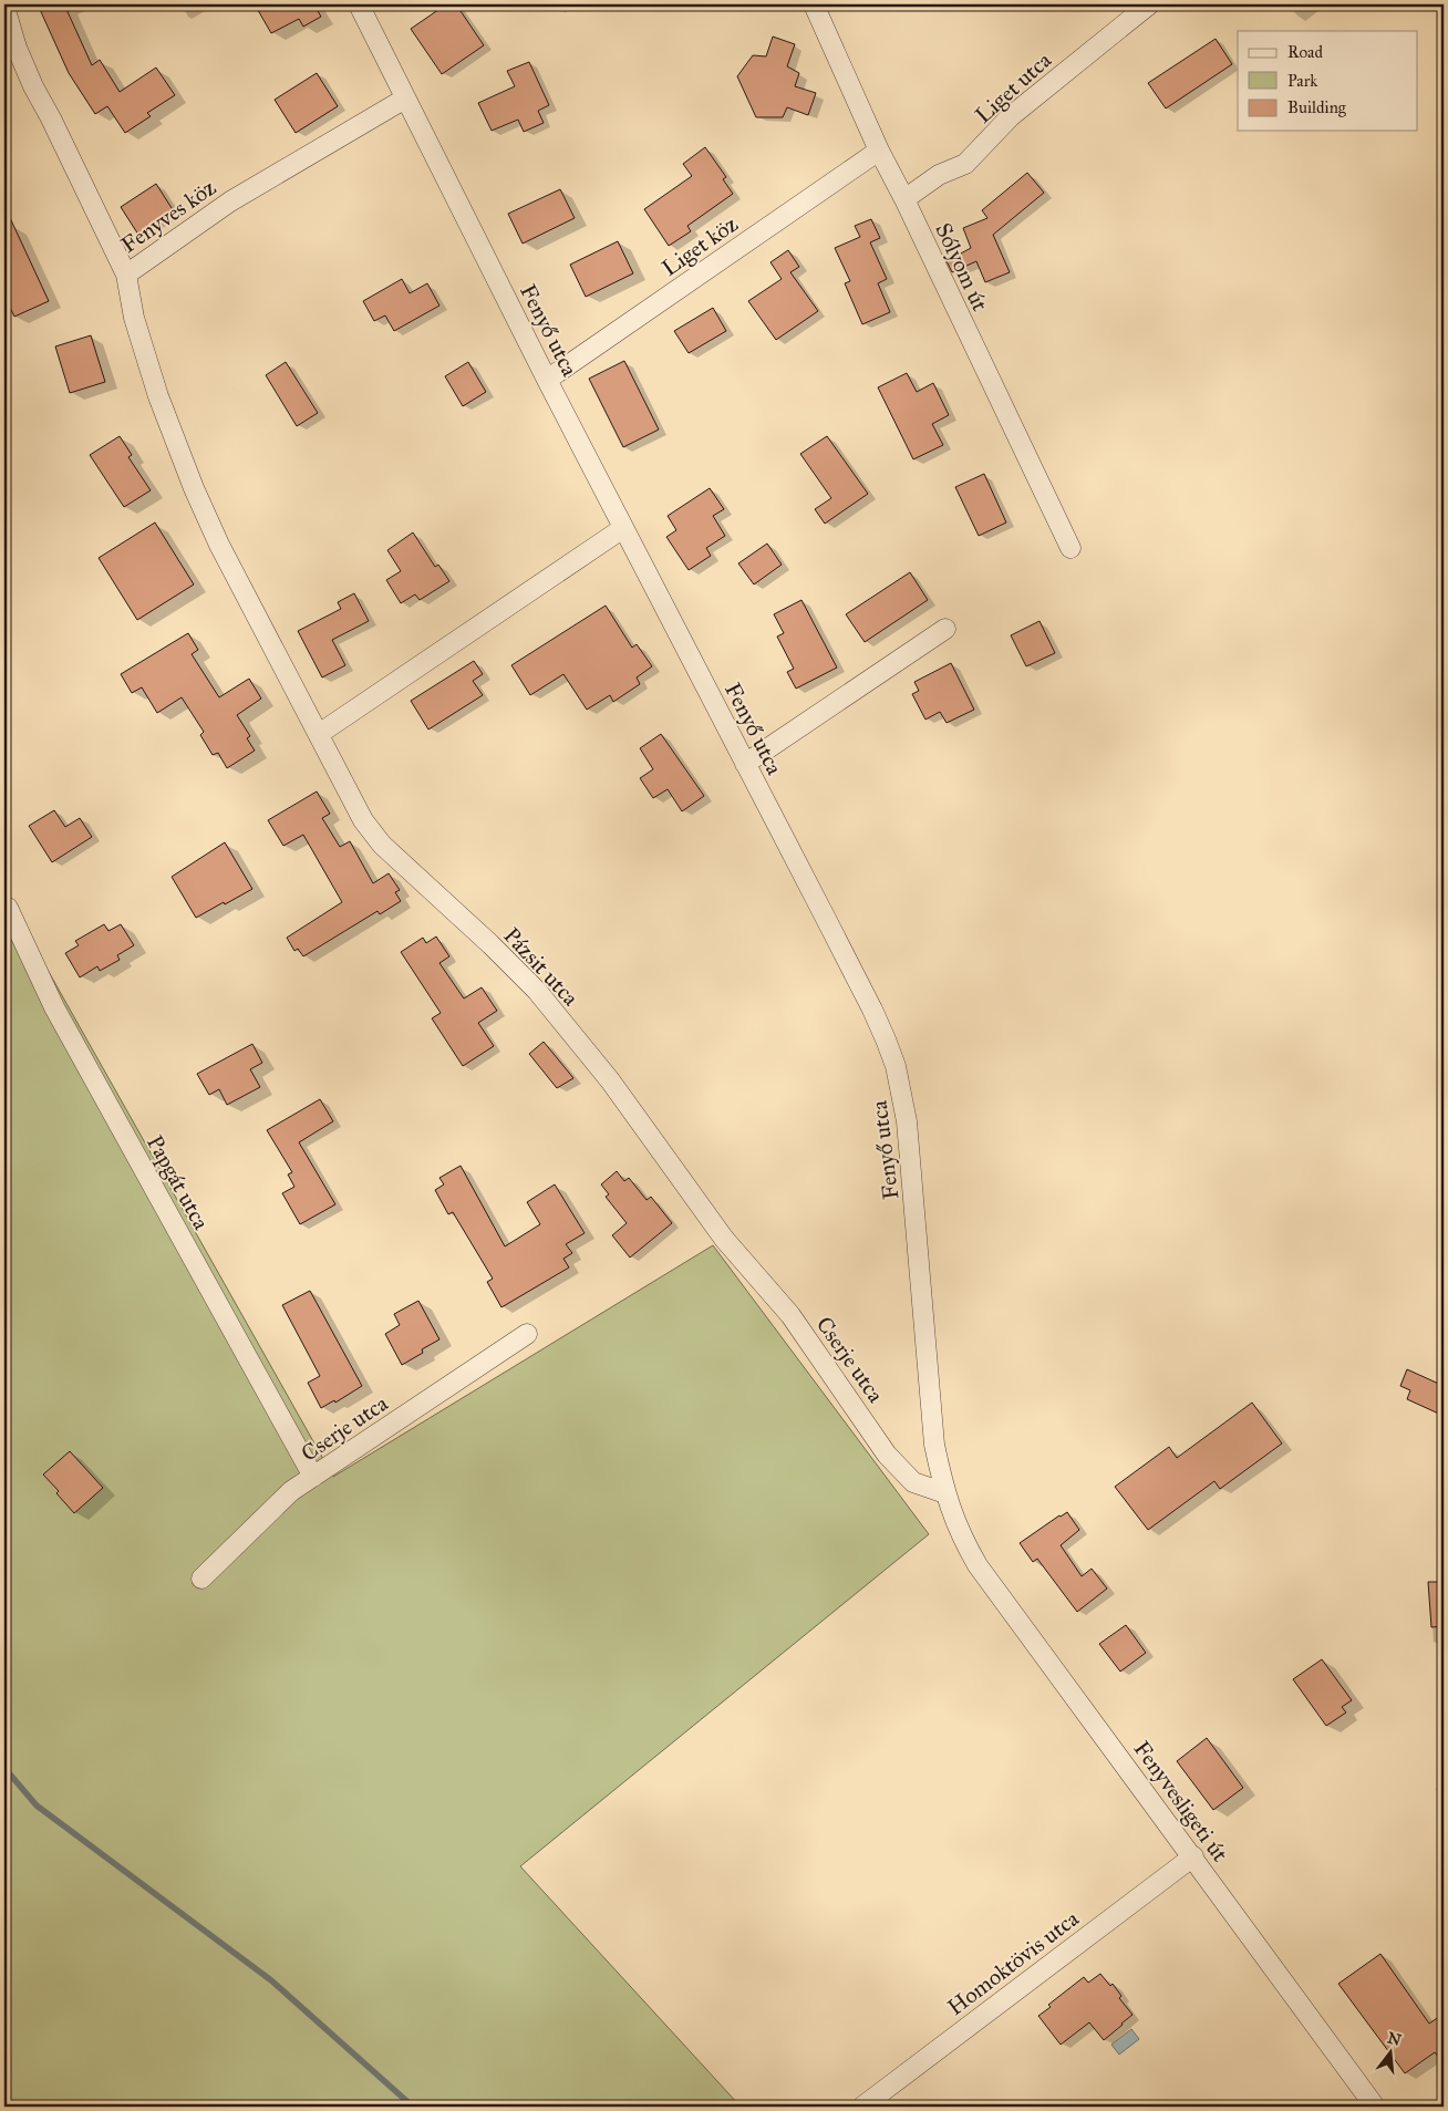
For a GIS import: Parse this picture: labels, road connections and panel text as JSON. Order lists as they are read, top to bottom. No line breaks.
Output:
{"streets":{"street":["Liget utca","Fenyves köz","Liget köz","Sólyom út","Fenyő utca","Pázsit utca","Papgát utca","Cserje utca","Fenyvesligeti út","Homoktövis utca"]},"crossings":[["Liget utca","Sólyom út"],["Fenyves köz","Fenyő utca"],["Fenyves köz","Pázsit utca"],["Liget köz","Sólyom út"],["Liget köz","Fenyő utca"],["Fenyő utca","Cserje utca"],["Fenyő utca","Fenyvesligeti út"],["Pázsit utca","Cserje utca"],["Papgát utca","Cserje utca"],["Fenyvesligeti út","Homoktövis utca"]],"legend":["Road","Park","Building"],"north":"top"}
